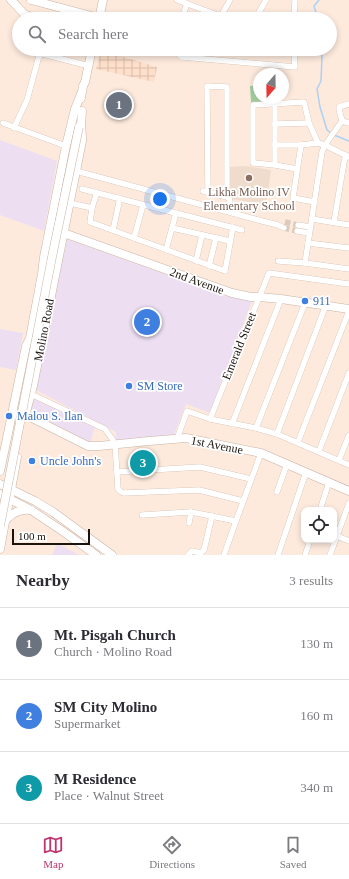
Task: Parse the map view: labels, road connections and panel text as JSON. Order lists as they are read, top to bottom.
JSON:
{
  "streets": {
    "main road": ["2nd Avenue", "Molino Road", "1st Avenue"],
    "street": ["Emerald Street"]
  },
  "crossings": [
    ["2nd Avenue", "Molino Road"],
    ["2nd Avenue", "Emerald Street"],
    ["Molino Road", "1st Avenue"]
  ],
  "places": [
    "Likha Molino IV Elementary School",
    "911",
    "SM Store",
    "Malou S. Ilan",
    "Uncle John's"
  ],
  "scale_bar": "100 m",
  "north": "bottom",
  "page": {
    "search": "Search here",
    "pins": ["1", "2", "3"],
    "scale": "100 m",
    "heading": ["Nearby", "3 results"],
    "list": [
      {
        "mark": "1",
        "name": "Mt. Pisgah Church",
        "note": "Church · Molino Road",
        "value": "130 m"
      },
      {
        "mark": "2",
        "name": "SM City Molino",
        "note": "Supermarket",
        "value": "160 m"
      },
      {
        "mark": "3",
        "name": "M Residence",
        "note": "Place · Walnut Street",
        "value": "340 m"
      }
    ],
    "nav": ["Map", "Directions", "Saved"]
  }
}
